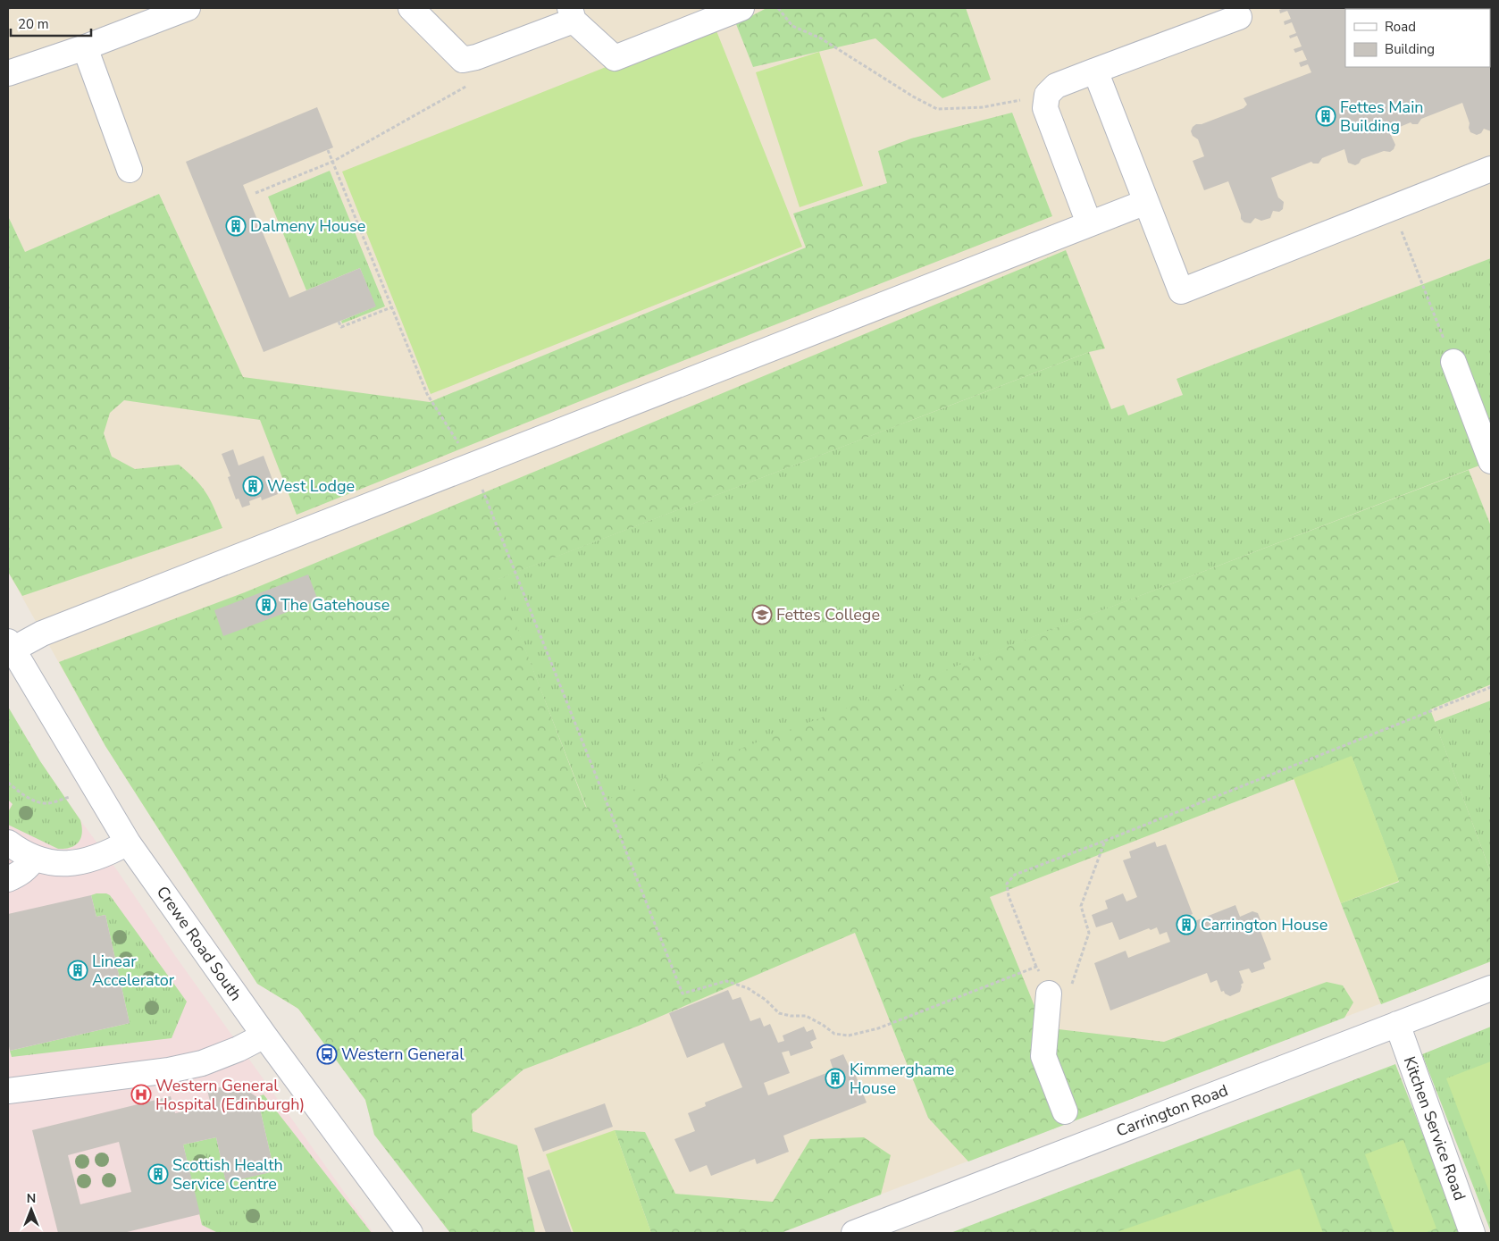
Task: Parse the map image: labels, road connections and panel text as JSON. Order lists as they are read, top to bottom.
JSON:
{
  "streets": {
    "street": ["Crewe Road South", "Carrington Road", "Kitchen Service Road"]
  },
  "crossings": [
    ["Carrington Road", "Kitchen Service Road"]
  ],
  "places": {
    "building": [
      "Fettes Main Building",
      "Dalmeny House",
      "West Lodge",
      "The Gatehouse",
      "Carrington House",
      "Linear Accelerator",
      "Kimmerghame House",
      "Scottish Health Service Centre"
    ],
    "school or university": ["Fettes College"],
    "bus stop": ["Western General"],
    "hospital": ["Western General Hospital (Edinburgh)"]
  },
  "legend": ["Road", "Building"],
  "scale_bar": "20 m",
  "north": "top"
}
